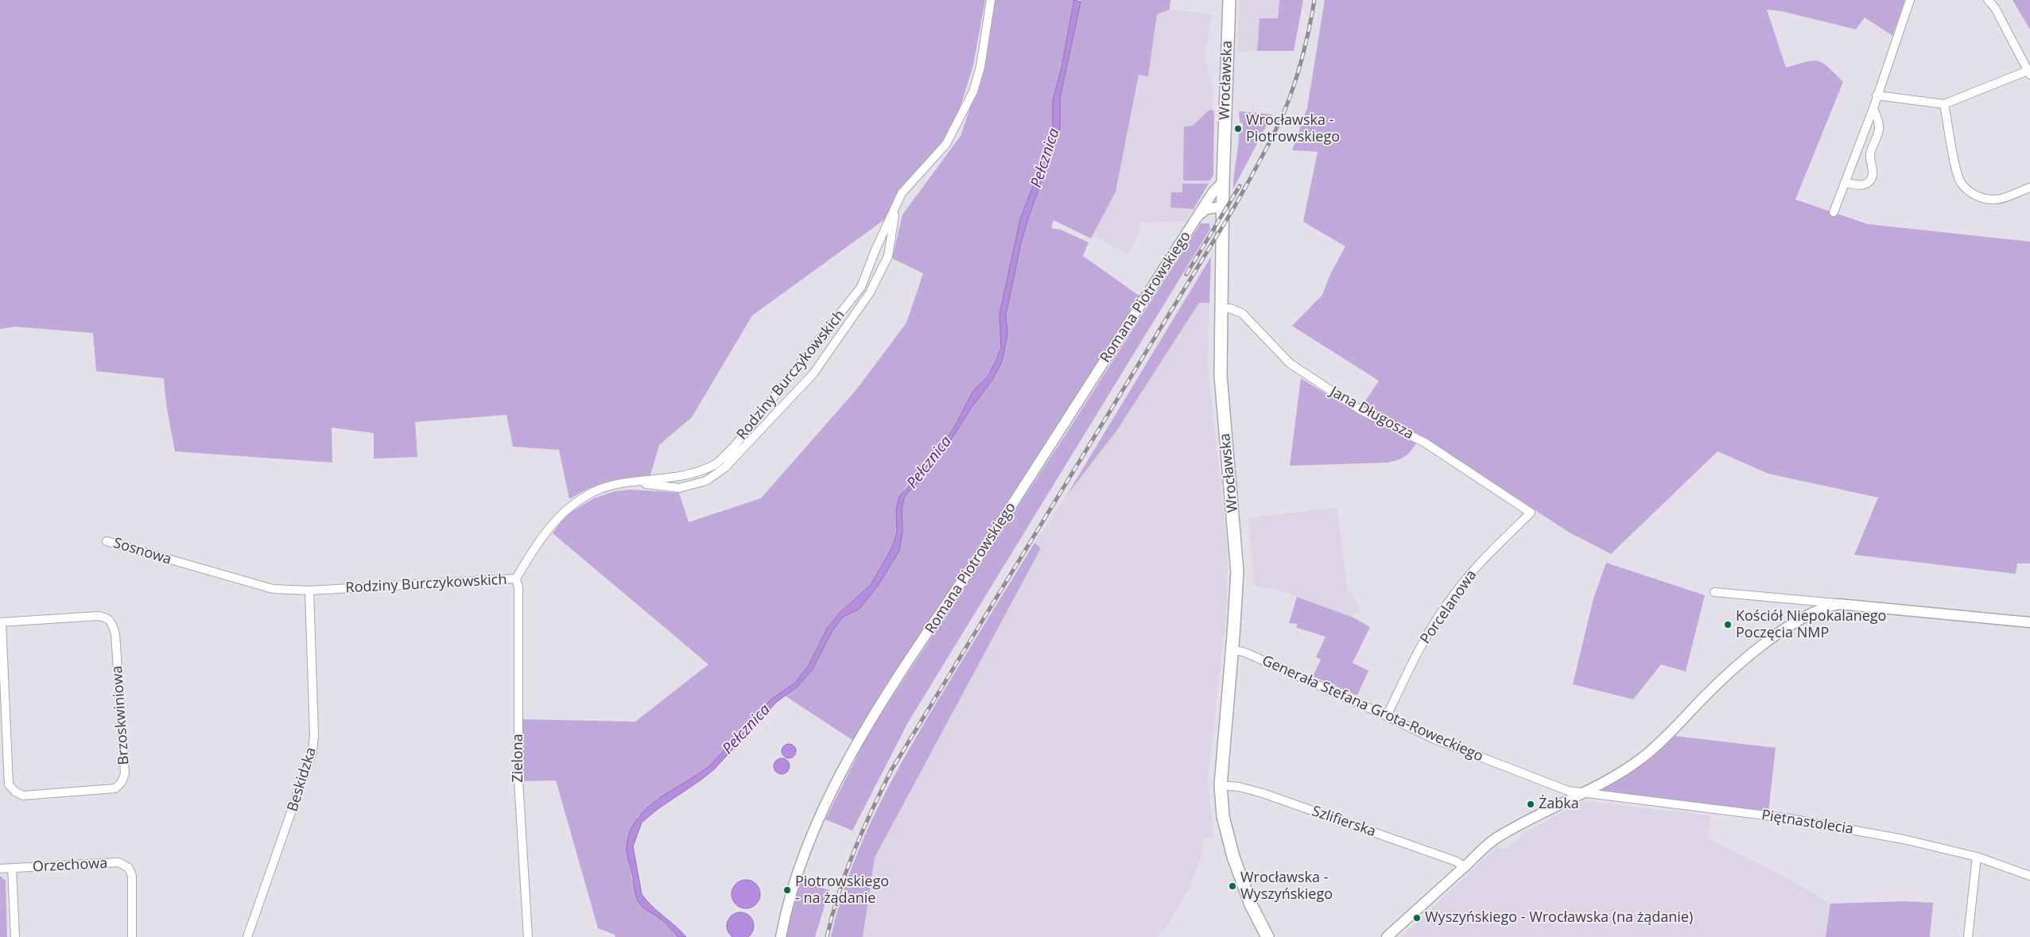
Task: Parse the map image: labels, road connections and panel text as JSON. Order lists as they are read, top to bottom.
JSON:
{
  "streets": {
    "main road": ["Wrocławska"],
    "street": [
      "Romana Piotrowskiego",
      "Rodziny Burczykowskich",
      "Jana Długosza",
      "Sosnowa",
      "Porcelanowa",
      "Generała Stefana Grota-Roweckiego",
      "Brzoskwiniowa",
      "Zielona",
      "Beskidzka",
      "Szlifierska",
      "Piętnastolecia",
      "Orzechowa"
    ]
  },
  "crossings": [
    ["Wrocławska", "Romana Piotrowskiego"],
    ["Wrocławska", "Jana Długosza"],
    ["Wrocławska", "Generała Stefana Grota-Roweckiego"],
    ["Wrocławska", "Szlifierska"],
    ["Rodziny Burczykowskich", "Sosnowa"],
    ["Rodziny Burczykowskich", "Zielona"],
    ["Rodziny Burczykowskich", "Beskidzka"],
    ["Jana Długosza", "Porcelanowa"],
    ["Porcelanowa", "Generała Stefana Grota-Roweckiego"],
    ["Generała Stefana Grota-Roweckiego", "Piętnastolecia"]
  ],
  "water": ["Pełcznica"],
  "places": [
    "Wrocławska - Piotrowskiego",
    "Kościół Niepokalanego Poczęcia NMP",
    "Żabka",
    "Wrocławska - Wyszyńskiego",
    "Piotrowskiego - na żądanie",
    "Wyszyńskiego - Wrocławska (na żądanie)"
  ]
}
